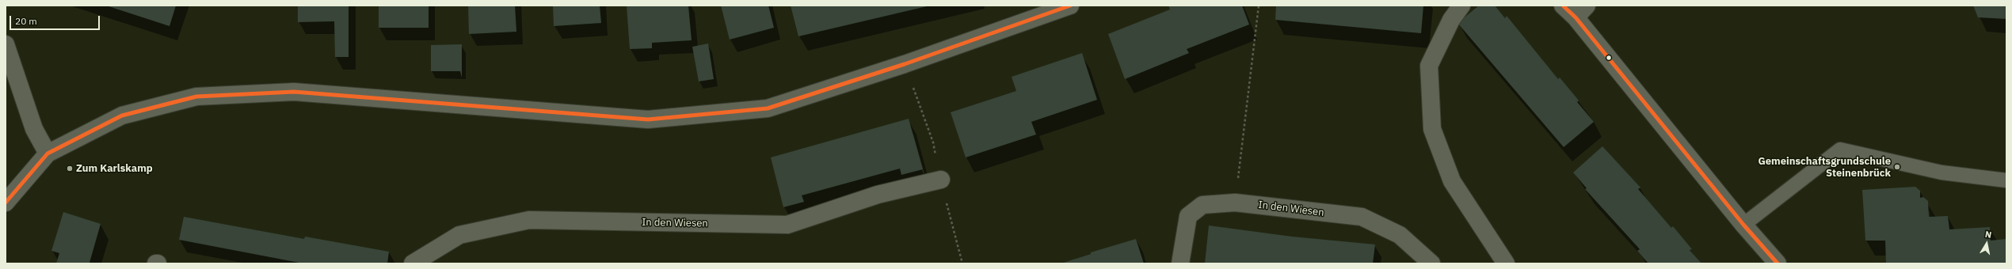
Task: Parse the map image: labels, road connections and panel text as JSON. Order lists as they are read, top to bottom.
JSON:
{
  "streets": {
    "street": ["In den Wiesen"]
  },
  "places": ["Gemeinschaftsgrundschule Steinenbrück", "Zum Karlskamp"],
  "scale_bar": "20 m",
  "north": "top"
}
